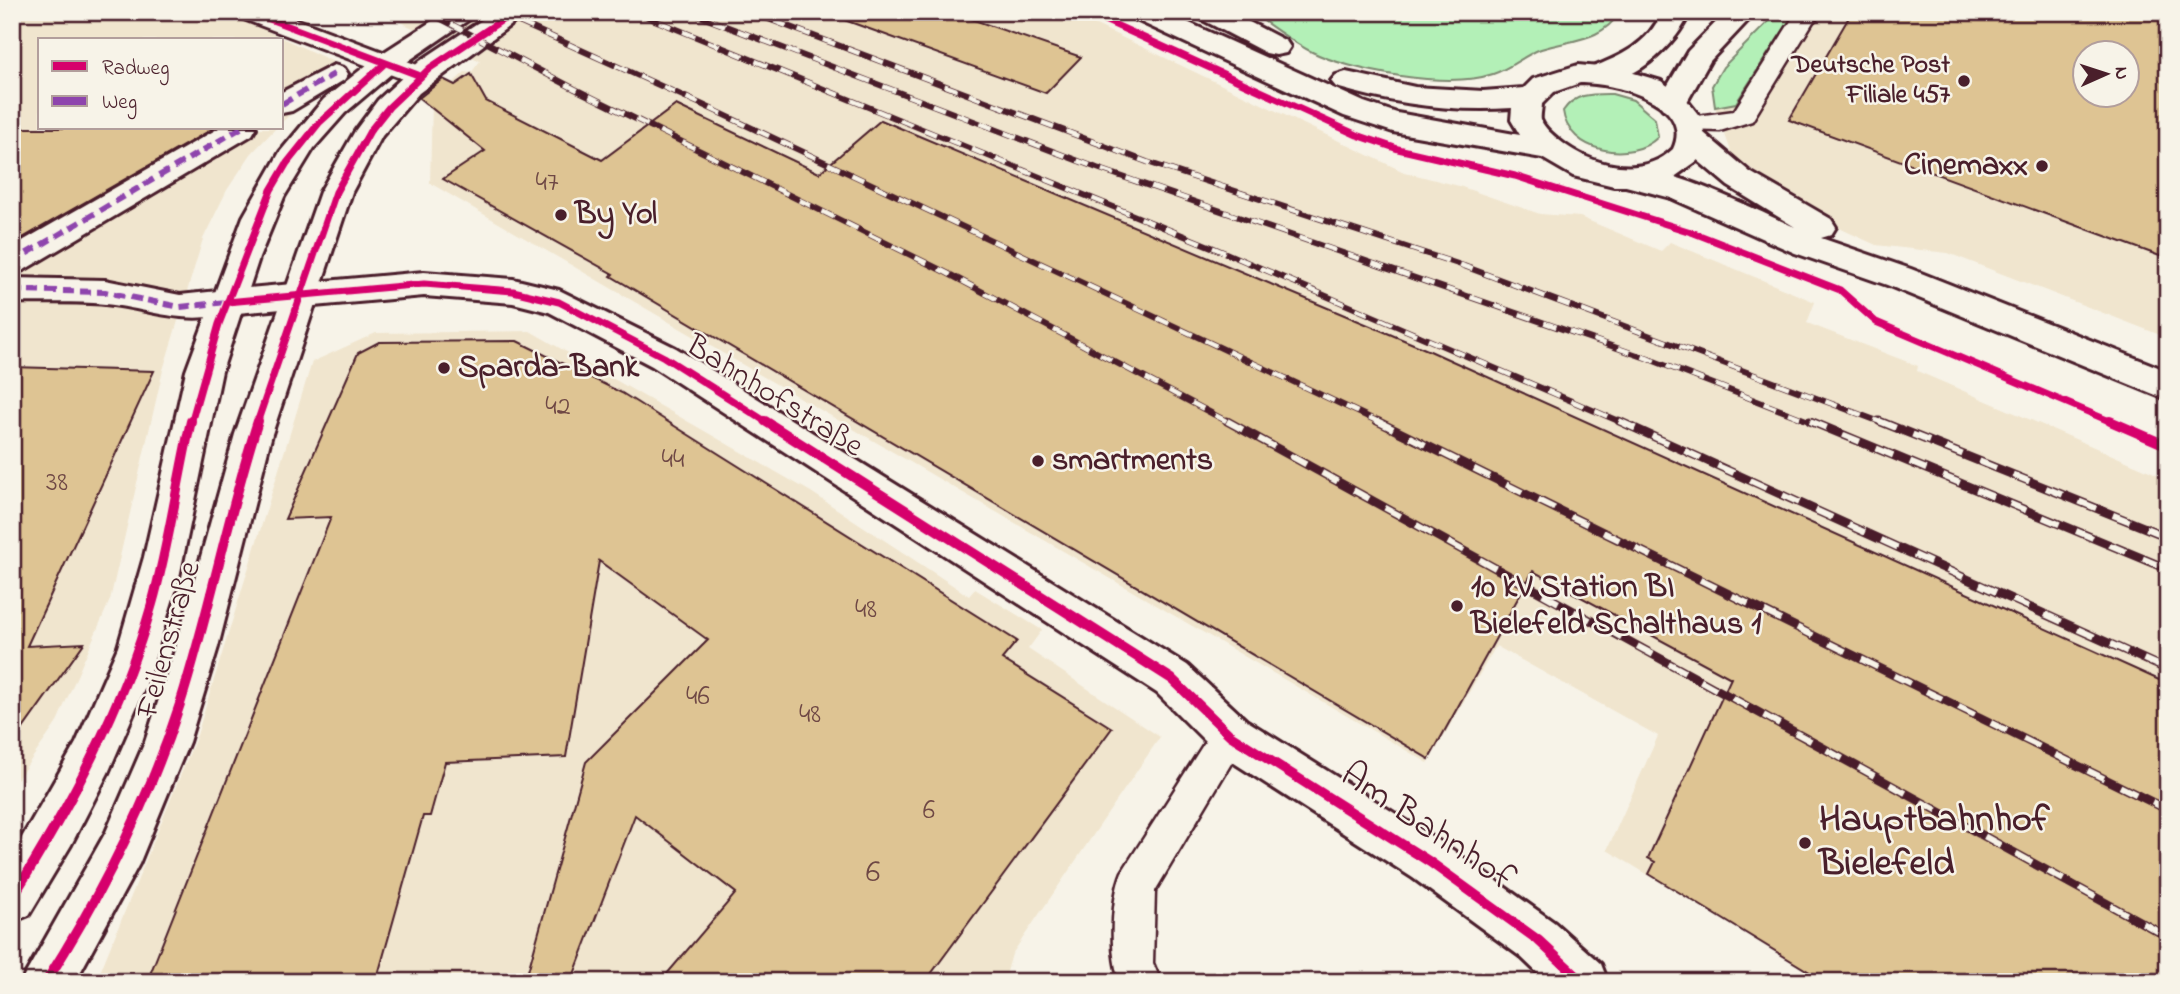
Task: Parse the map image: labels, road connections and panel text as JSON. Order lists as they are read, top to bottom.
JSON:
{
  "streets": {
    "main road": ["Bahnhofstraße", "Feilenstraße", "Am Bahnhof"]
  },
  "crossings": [
    ["Bahnhofstraße", "Feilenstraße"],
    ["Bahnhofstraße", "Am Bahnhof"]
  ],
  "places": [
    "Deutsche Post Filiale 457",
    "Cinemaxx",
    "By Yol",
    "Sparda-Bank",
    "smartments",
    "10 kV Station BI Bielefeld Schalthaus 1",
    "Hauptbahnhof Bielefeld"
  ],
  "house_numbers": [
    "47",
    "42",
    "44",
    "38",
    "48",
    "46",
    "48",
    "6",
    "6"
  ],
  "legend": ["Radweg", "Weg"],
  "north": "right"
}
